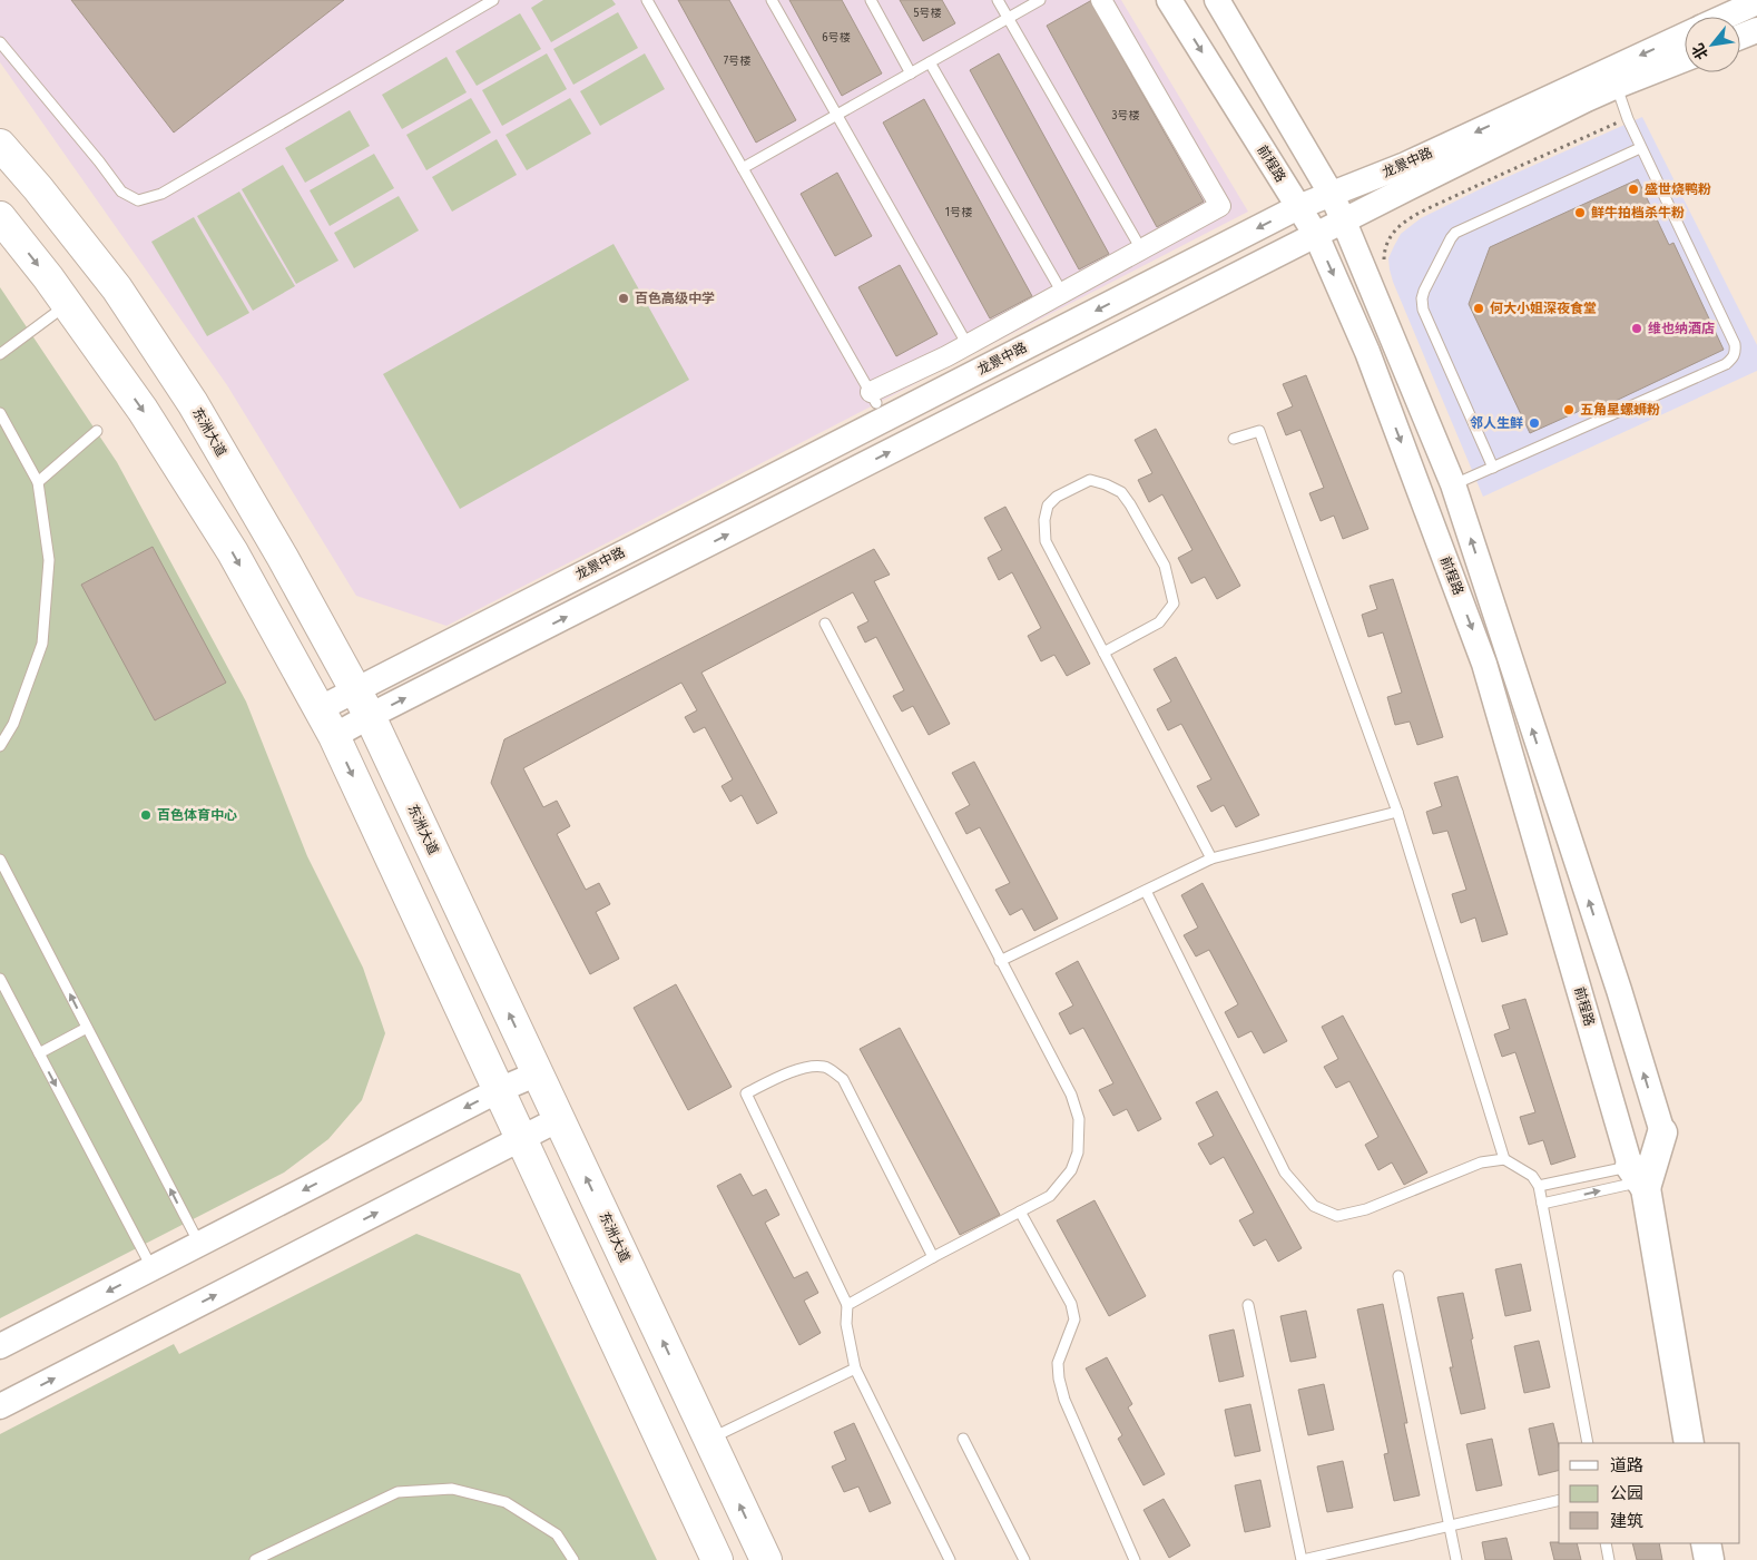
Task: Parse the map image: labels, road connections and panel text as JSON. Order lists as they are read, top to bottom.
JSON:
{
  "streets": {
    "main road": ["前程路", "东洲大道"],
    "street": ["龙景中路"]
  },
  "crossings": [
    ["龙景中路", "前程路"],
    ["龙景中路", "东洲大道"]
  ],
  "places": [
    "盛世烧鸭粉",
    "鲜牛拍档杀牛粉",
    "百色高级中学",
    "何大小姐深夜食堂",
    "维也纳酒店",
    "五角星螺蛳粉",
    "邻人生鲜",
    "百色体育中心"
  ],
  "house_numbers": [
    "5号楼",
    "6号楼",
    "7号楼",
    "3号楼",
    "1号楼"
  ],
  "legend": ["道路", "公园", "建筑"],
  "north": "bottom left"
}
